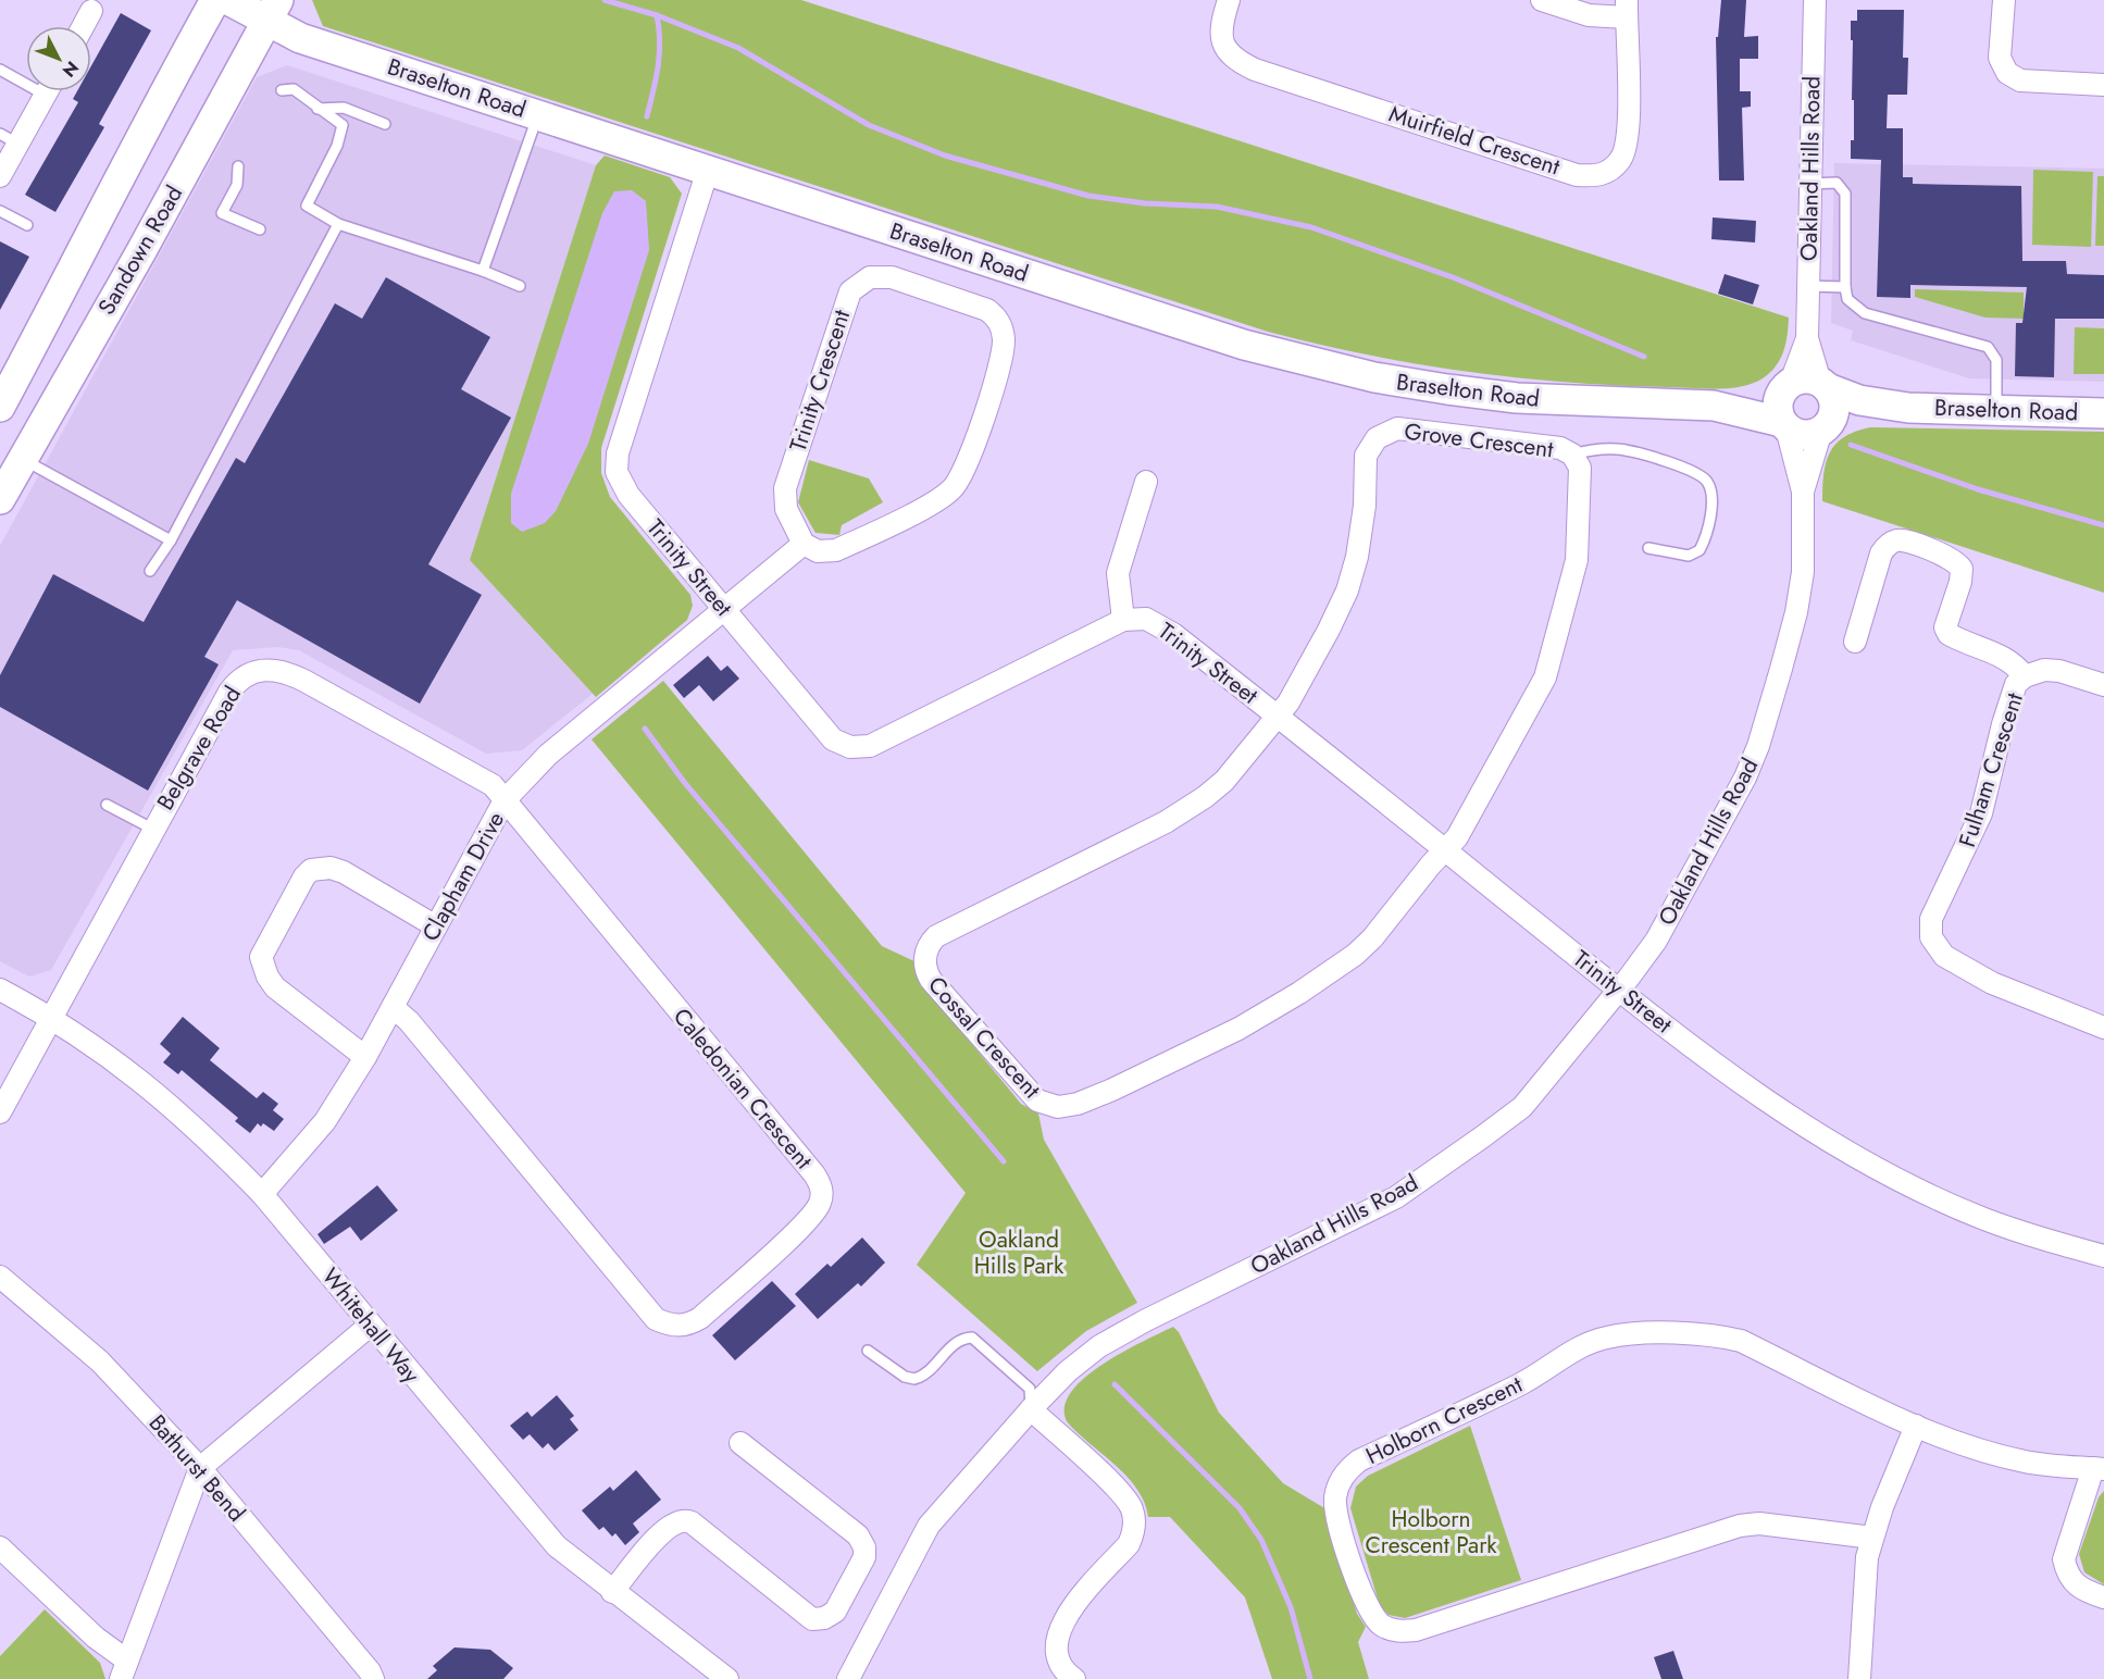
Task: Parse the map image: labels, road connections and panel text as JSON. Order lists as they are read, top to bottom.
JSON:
{
  "streets": {
    "street": [
      "Braselton Road",
      "Muirfield Crescent",
      "Oakland Hills Road",
      "Sandown Road",
      "Trinity Crescent",
      "Grove Crescent",
      "Trinity Street",
      "Belgrave Road",
      "Fulham Crescent",
      "Clapham Drive",
      "Cossal Crescent",
      "Caledonian Crescent",
      "Whitehall Way",
      "Holborn Crescent",
      "Bathurst Bend"
    ]
  },
  "crossings": [
    ["Braselton Road", "Oakland Hills Road"],
    ["Braselton Road", "Sandown Road"],
    ["Braselton Road", "Trinity Street"],
    ["Oakland Hills Road", "Trinity Street"],
    ["Grove Crescent", "Trinity Street"],
    ["Grove Crescent", "Cossal Crescent"],
    ["Trinity Street", "Clapham Drive"],
    ["Trinity Street", "Cossal Crescent"],
    ["Belgrave Road", "Clapham Drive"],
    ["Belgrave Road", "Caledonian Crescent"],
    ["Belgrave Road", "Whitehall Way"],
    ["Clapham Drive", "Caledonian Crescent"],
    ["Clapham Drive", "Whitehall Way"]
  ],
  "parks": ["Oakland Hills Park", "Holborn Crescent Park"],
  "north": "bottom right"
}
